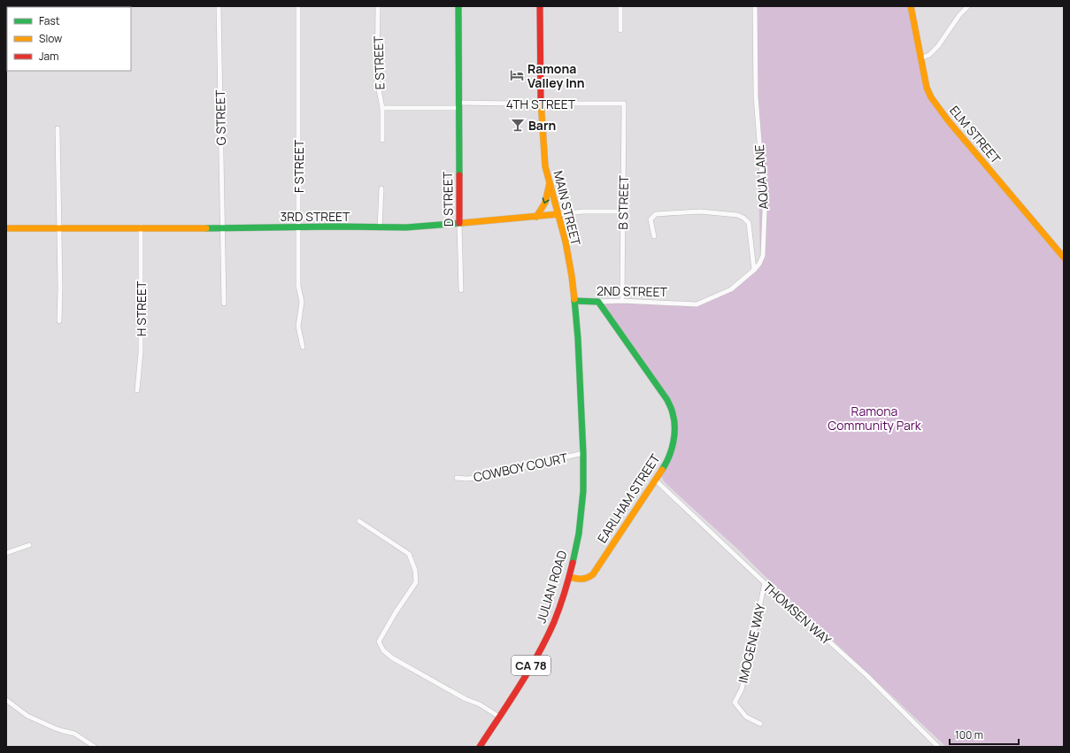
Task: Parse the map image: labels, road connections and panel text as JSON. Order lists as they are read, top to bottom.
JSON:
{
  "streets": {
    "main road": [
      "ELM STREET",
      "D STREET",
      "MAIN STREET",
      "3RD STREET",
      "2ND STREET",
      "EARLHAM STREET",
      "JULIAN ROAD",
      "CA 78"
    ],
    "street": [
      "E STREET",
      "4TH STREET",
      "G STREET",
      "F STREET",
      "AQUA LANE",
      "B STREET",
      "H STREET",
      "COWBOY COURT",
      "THOMSEN WAY",
      "IMOGENE WAY"
    ]
  },
  "crossings": [
    ["E STREET", "4TH STREET"],
    ["4TH STREET", "D STREET"],
    ["4TH STREET", "B STREET"],
    ["4TH STREET", "MAIN STREET"],
    ["G STREET", "3RD STREET"],
    ["F STREET", "3RD STREET"],
    ["AQUA LANE", "2ND STREET"],
    ["D STREET", "3RD STREET"],
    ["B STREET", "3RD STREET"],
    ["B STREET", "2ND STREET"],
    ["MAIN STREET", "3RD STREET"],
    ["MAIN STREET", "2ND STREET"],
    ["MAIN STREET", "JULIAN ROAD"],
    ["3RD STREET", "H STREET"],
    ["2ND STREET", "EARLHAM STREET"],
    ["COWBOY COURT", "JULIAN ROAD"],
    ["EARLHAM STREET", "JULIAN ROAD"],
    ["EARLHAM STREET", "THOMSEN WAY"],
    ["THOMSEN WAY", "IMOGENE WAY"]
  ],
  "parks": ["Ramona Community Park"],
  "places": {
    "hotel": ["Ramona Valley Inn"],
    "bar": ["Barn"]
  },
  "legend": ["Fast", "Slow", "Jam"],
  "scale_bar": "100 m"
}
